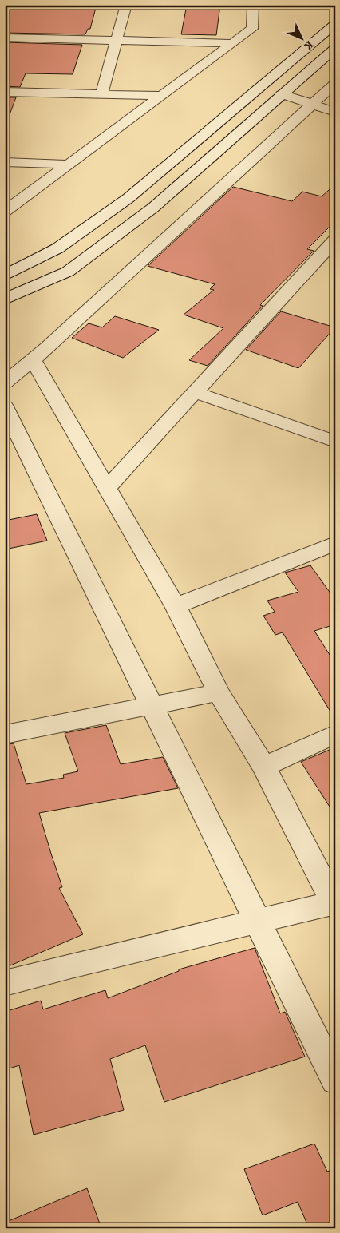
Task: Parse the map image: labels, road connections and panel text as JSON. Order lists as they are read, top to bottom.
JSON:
{
  "north": "bottom right"
}
